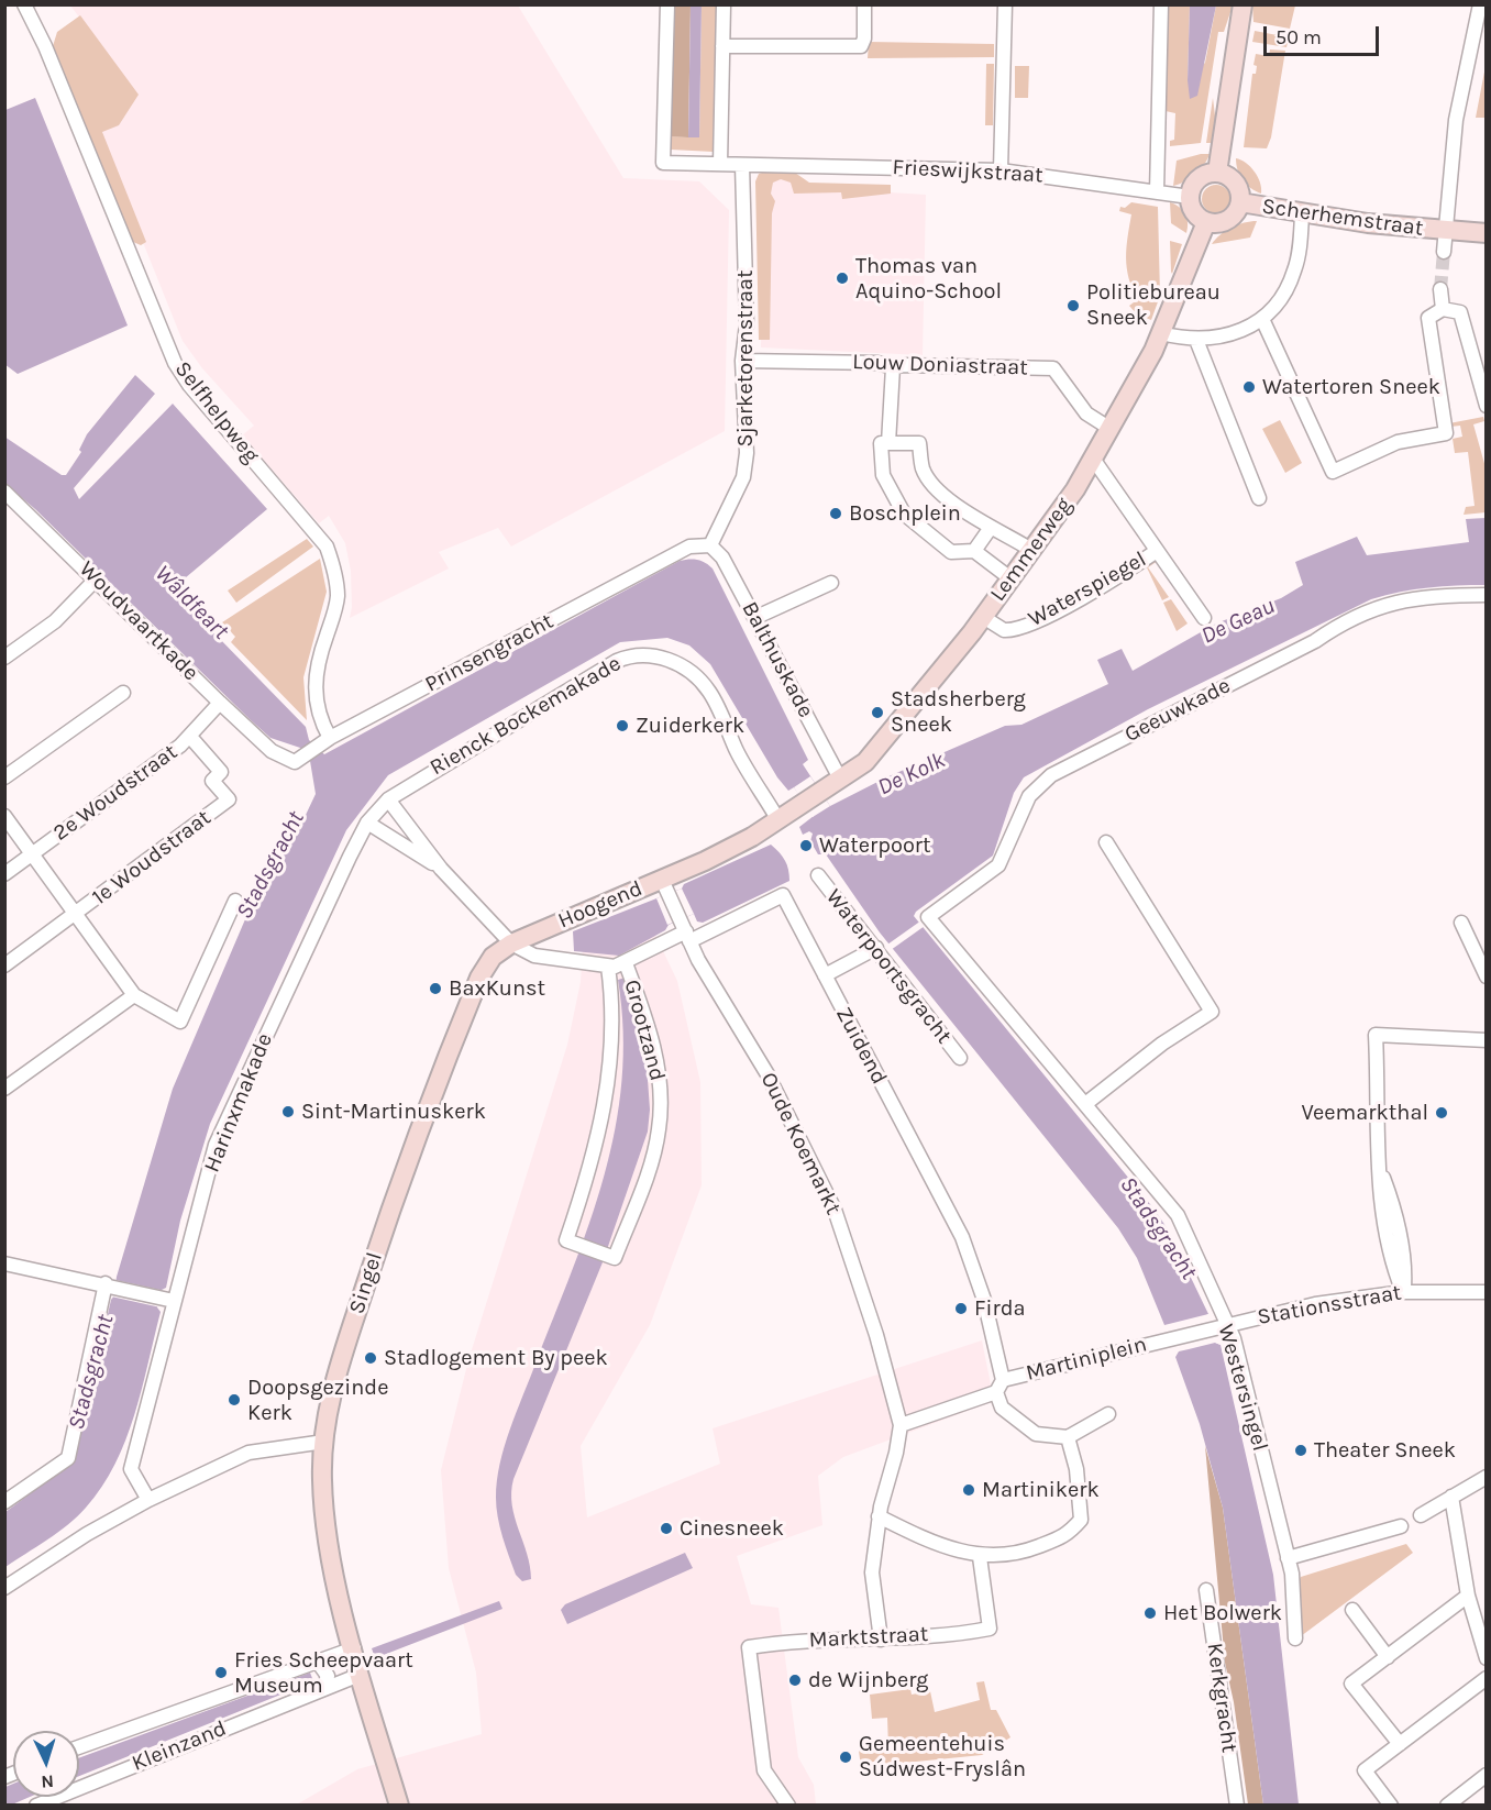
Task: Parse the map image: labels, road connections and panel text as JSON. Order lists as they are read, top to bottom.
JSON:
{
  "streets": {
    "main road": [
      "Scherhemstraat",
      "Lemmerweg",
      "Hoogend",
      "Singel"
    ],
    "street": [
      "Frieswijkstraat",
      "Sjarketorenstraat",
      "Louw Doniastraat",
      "Selfhelpweg",
      "Waterspiegel",
      "Woudvaartkade",
      "Prinsengracht",
      "Balthuskade",
      "Geeuwkade",
      "Rienck Bockemakade",
      "2e Woudstraat",
      "1e Woudstraat",
      "Waterpoortsgracht",
      "Grootzand",
      "Zuidend",
      "Harinxmakade",
      "Oude Koemarkt",
      "Stationsstraat",
      "Martiniplein",
      "Westersingel",
      "Marktstraat",
      "Kerkgracht",
      "Kleinzand"
    ]
  },
  "crossings": [
    ["Frieswijkstraat", "Scherhemstraat"],
    ["Frieswijkstraat", "Sjarketorenstraat"],
    ["Frieswijkstraat", "Lemmerweg"],
    ["Scherhemstraat", "Lemmerweg"],
    ["Sjarketorenstraat", "Louw Doniastraat"],
    ["Sjarketorenstraat", "Prinsengracht"],
    ["Sjarketorenstraat", "Balthuskade"],
    ["Louw Doniastraat", "Lemmerweg"],
    ["Selfhelpweg", "Prinsengracht"],
    ["Lemmerweg", "Waterspiegel"],
    ["Lemmerweg", "Balthuskade"],
    ["Lemmerweg", "Rienck Bockemakade"],
    ["Lemmerweg", "Hoogend"],
    ["Woudvaartkade", "Prinsengracht"],
    ["Woudvaartkade", "2e Woudstraat"],
    ["Prinsengracht", "Balthuskade"],
    ["Geeuwkade", "Westersingel"],
    ["Rienck Bockemakade", "Hoogend"],
    ["Rienck Bockemakade", "Harinxmakade"],
    ["2e Woudstraat", "1e Woudstraat"],
    ["Hoogend", "Grootzand"],
    ["Hoogend", "Oude Koemarkt"],
    ["Hoogend", "Singel"],
    ["Zuidend", "Oude Koemarkt"],
    ["Zuidend", "Martiniplein"],
    ["Singel", "Kleinzand"],
    ["Stationsstraat", "Martiniplein"],
    ["Stationsstraat", "Westersingel"]
  ],
  "water": [
    "Wâldfeart",
    "De Geau",
    "De Kolk",
    "Stadsgracht"
  ],
  "places": [
    "Thomas van Aquino-School",
    "Politiebureau Sneek",
    "Watertoren Sneek",
    "Boschplein",
    "Stadsherberg Sneek",
    "Zuiderkerk",
    "Waterpoort",
    "BaxKunst",
    "Sint-Martinuskerk",
    "Veemarkthal",
    "Firda",
    "Stadlogement By peek",
    "Doopsgezinde Kerk",
    "Theater Sneek",
    "Martinikerk",
    "Cinesneek",
    "Het Bolwerk",
    "Fries Scheepvaart Museum",
    "de Wijnberg",
    "Gemeentehuis Súdwest-Fryslân"
  ],
  "scale_bar": "50 m",
  "north": "bottom"
}
